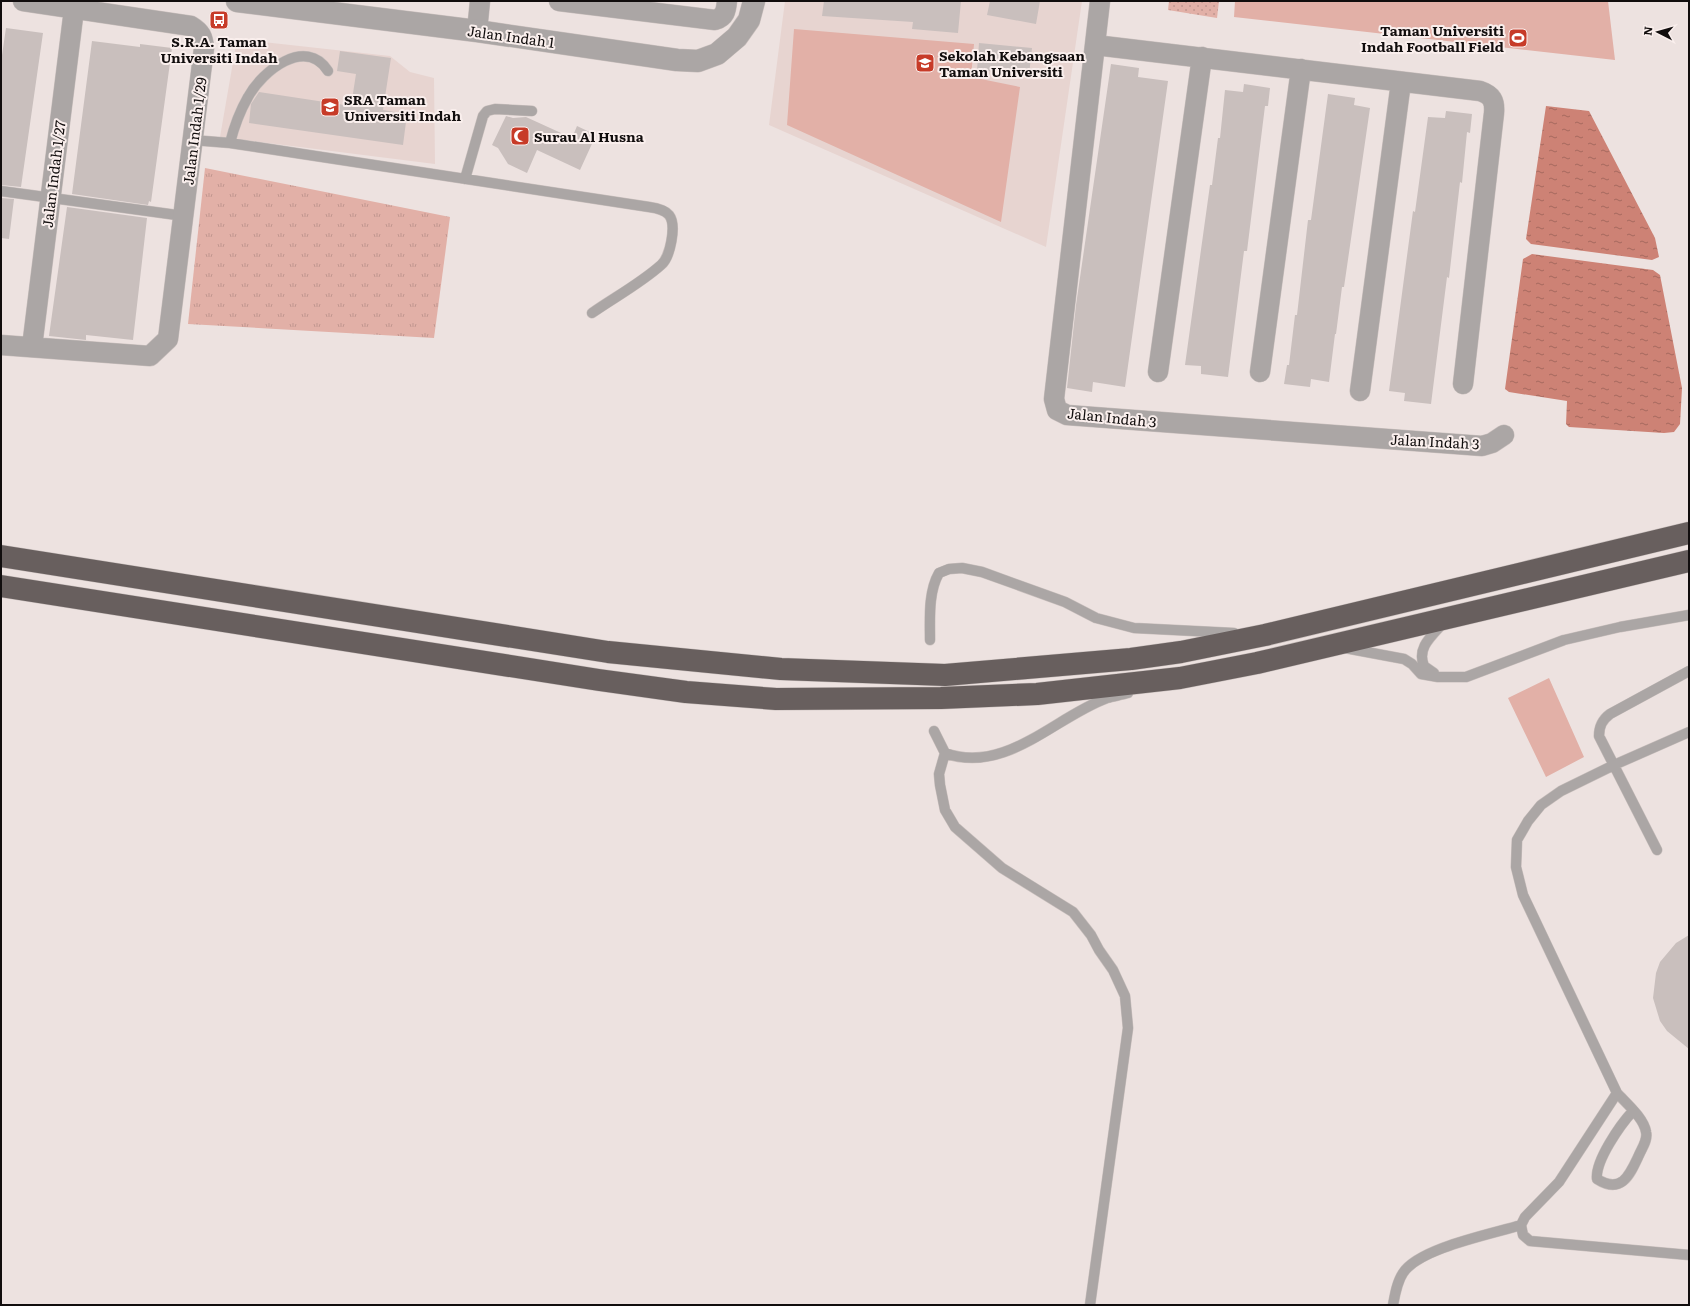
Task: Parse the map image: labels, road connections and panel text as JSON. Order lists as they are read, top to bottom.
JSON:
{
  "streets": {
    "street": [
      "Jalan Indah 1",
      "Jalan Indah 1/29",
      "Jalan Indah 1/27",
      "Jalan Indah 3"
    ]
  },
  "crossings": [
    ["Jalan Indah 1/29", "Jalan Indah 1/27"]
  ],
  "places": {
    "bus stop": ["S.R.A. Taman Universiti Indah"],
    "sports": ["Taman Universiti Indah Football Field"],
    "school or university": ["Sekolah Kebangsaan Taman Universiti", "SRA Taman Universiti Indah"],
    "mosque": ["Surau Al Husna"]
  },
  "north": "left"
}
